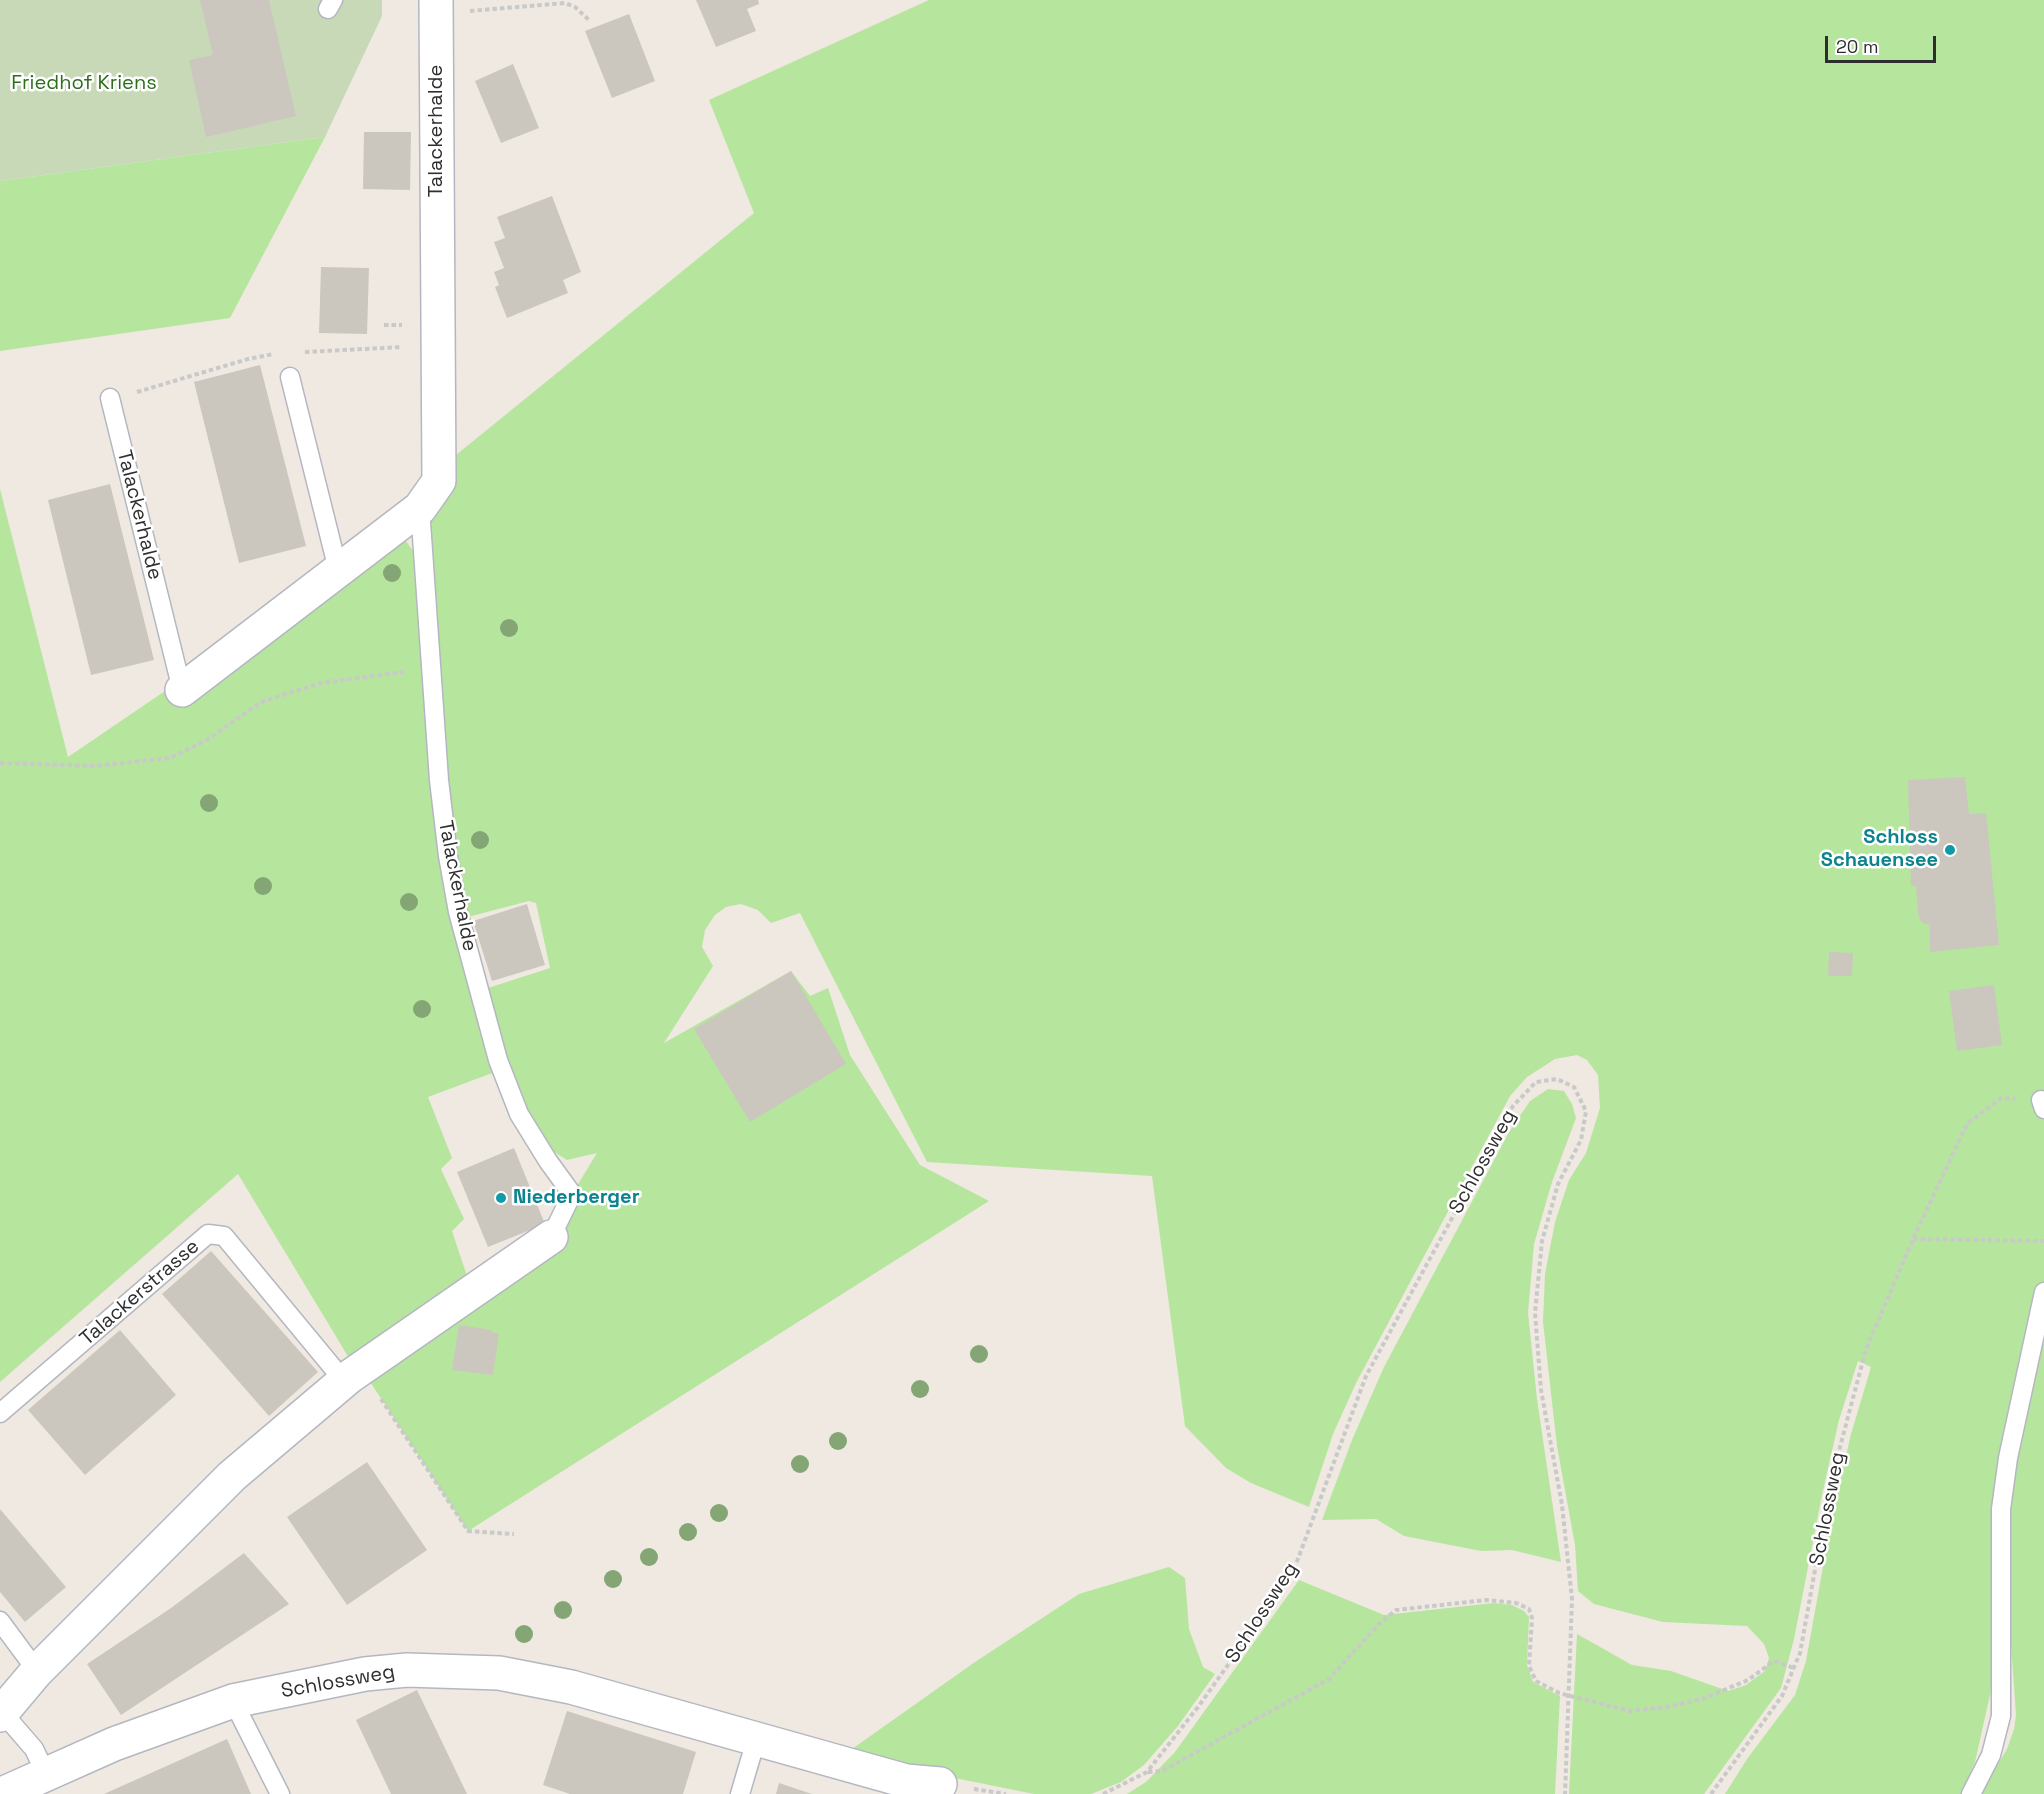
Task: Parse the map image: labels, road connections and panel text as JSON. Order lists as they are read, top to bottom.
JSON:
{
  "streets": {
    "street": ["Talackerhalde", "Schlossweg"],
    "lane": ["Talackerstrasse"]
  },
  "parks": ["Friedhof Kriens"],
  "places": ["Schloss Schauensee", "Niederberger"],
  "scale_bar": "20 m"
}
